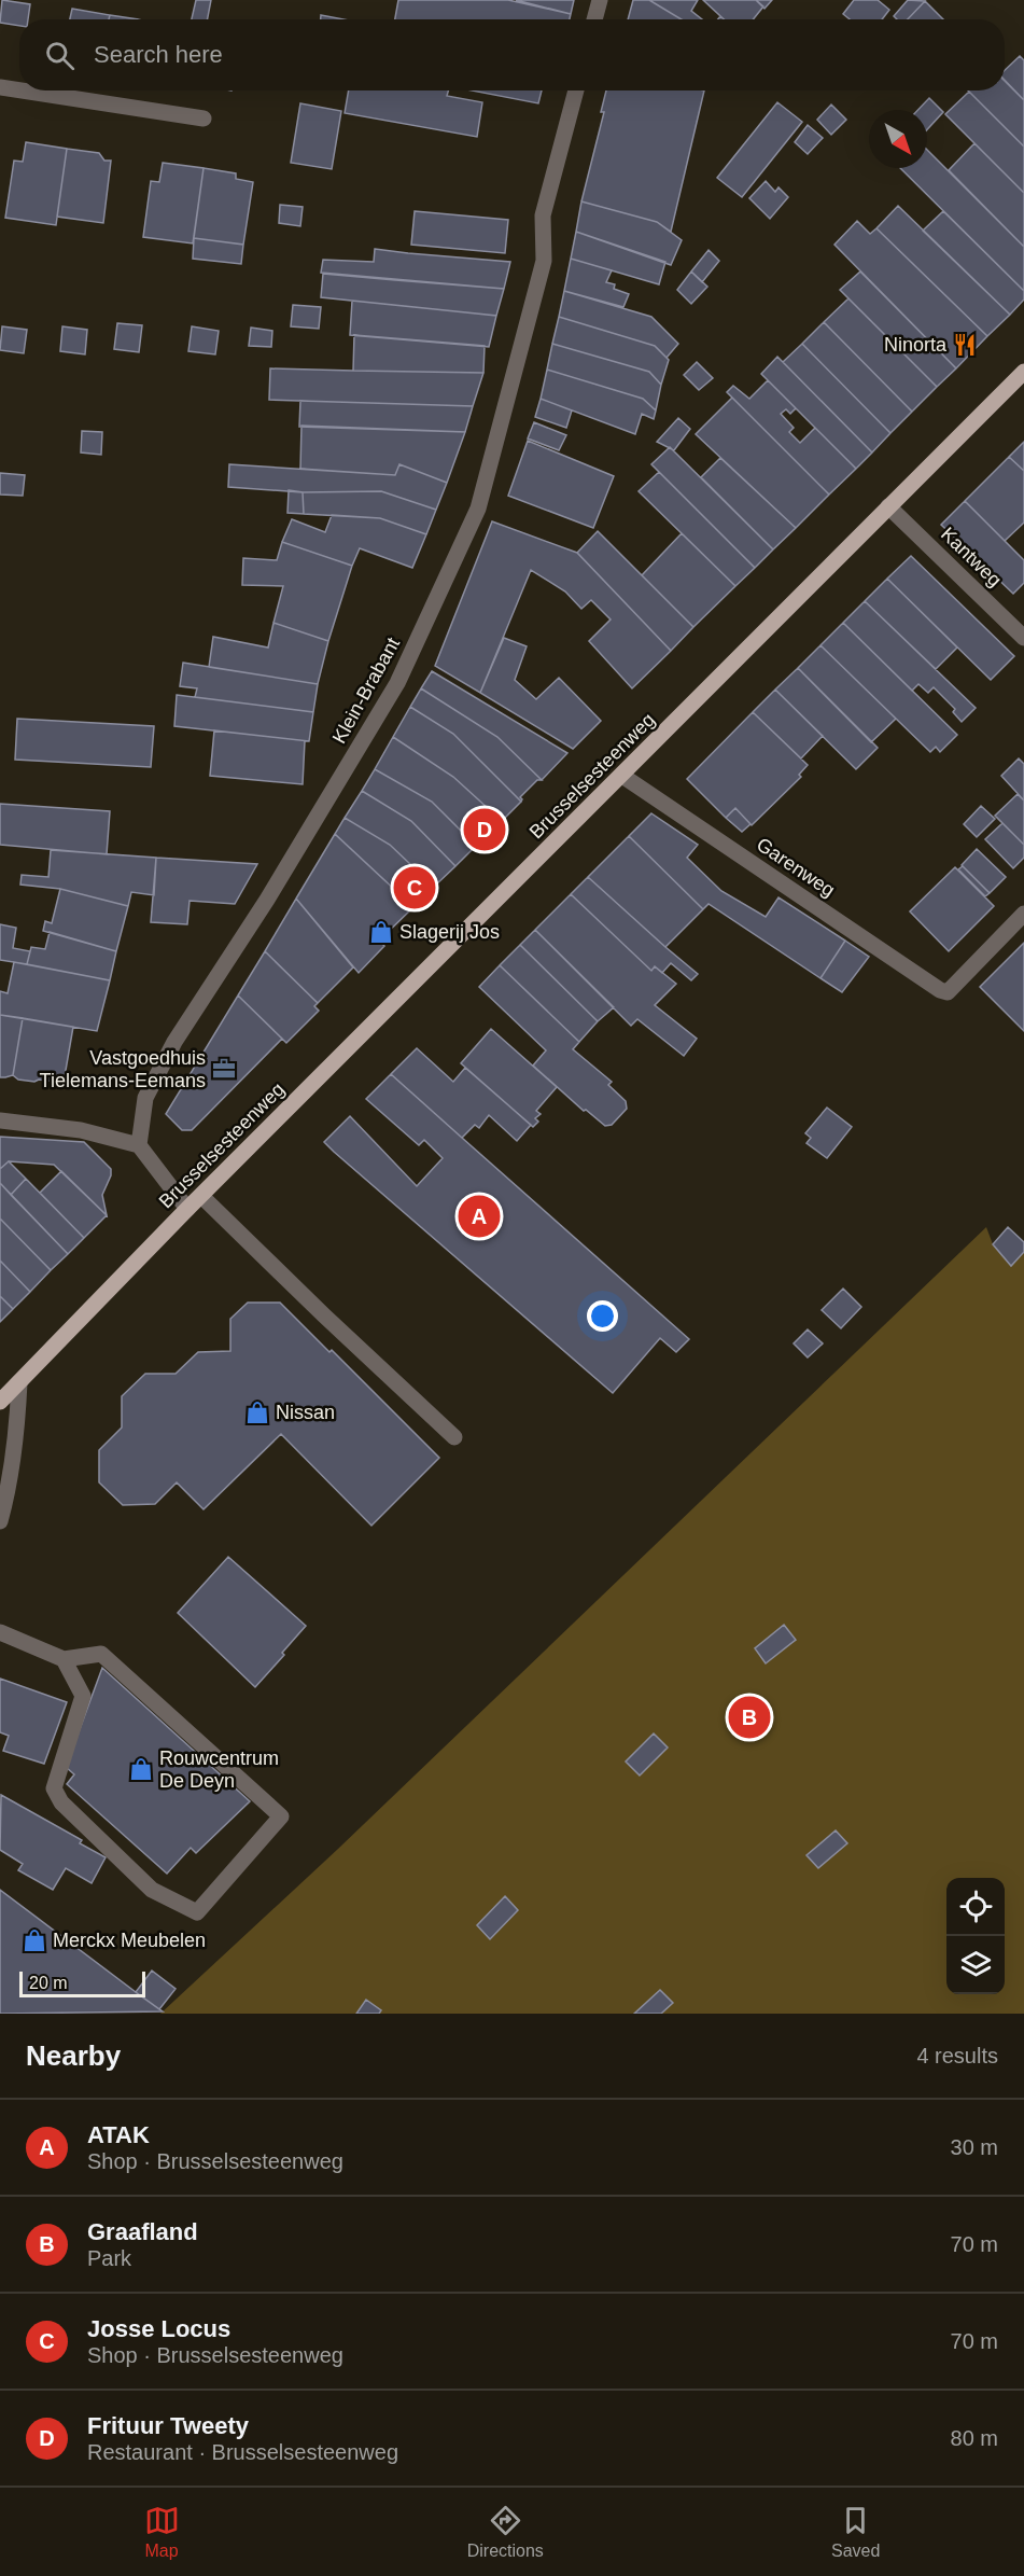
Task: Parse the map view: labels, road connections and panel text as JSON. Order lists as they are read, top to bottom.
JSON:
{
  "streets": {
    "main road": ["Brusselsesteenweg"],
    "street": ["Kantweg", "Klein-Brabant", "Garenweg"]
  },
  "crossings": [
    ["Kantweg", "Brusselsesteenweg"],
    ["Brusselsesteenweg", "Garenweg"]
  ],
  "places": {
    "restaurant": ["Ninorta"],
    "shop": [
      "Slagerij Jos",
      "Nissan",
      "Rouwcentrum De Deyn",
      "Merckx Meubelen"
    ],
    "office": ["Vastgoedhuis Tielemans-Eemans"]
  },
  "scale_bar": "20 m",
  "north": "bottom right",
  "page": {
    "search": "Search here",
    "pins": [
      "D",
      "C",
      "A",
      "B"
    ],
    "scale": "20 m",
    "heading": ["Nearby", "4 results"],
    "list": [
      {
        "mark": "A",
        "name": "ATAK",
        "note": "Shop · Brusselsesteenweg",
        "value": "30 m"
      },
      {
        "mark": "B",
        "name": "Graafland",
        "note": "Park",
        "value": "70 m"
      },
      {
        "mark": "C",
        "name": "Josse Locus",
        "note": "Shop · Brusselsesteenweg",
        "value": "70 m"
      },
      {
        "mark": "D",
        "name": "Frituur Tweety",
        "note": "Restaurant · Brusselsesteenweg",
        "value": "80 m"
      }
    ],
    "nav": ["Map", "Directions", "Saved"]
  }
}
